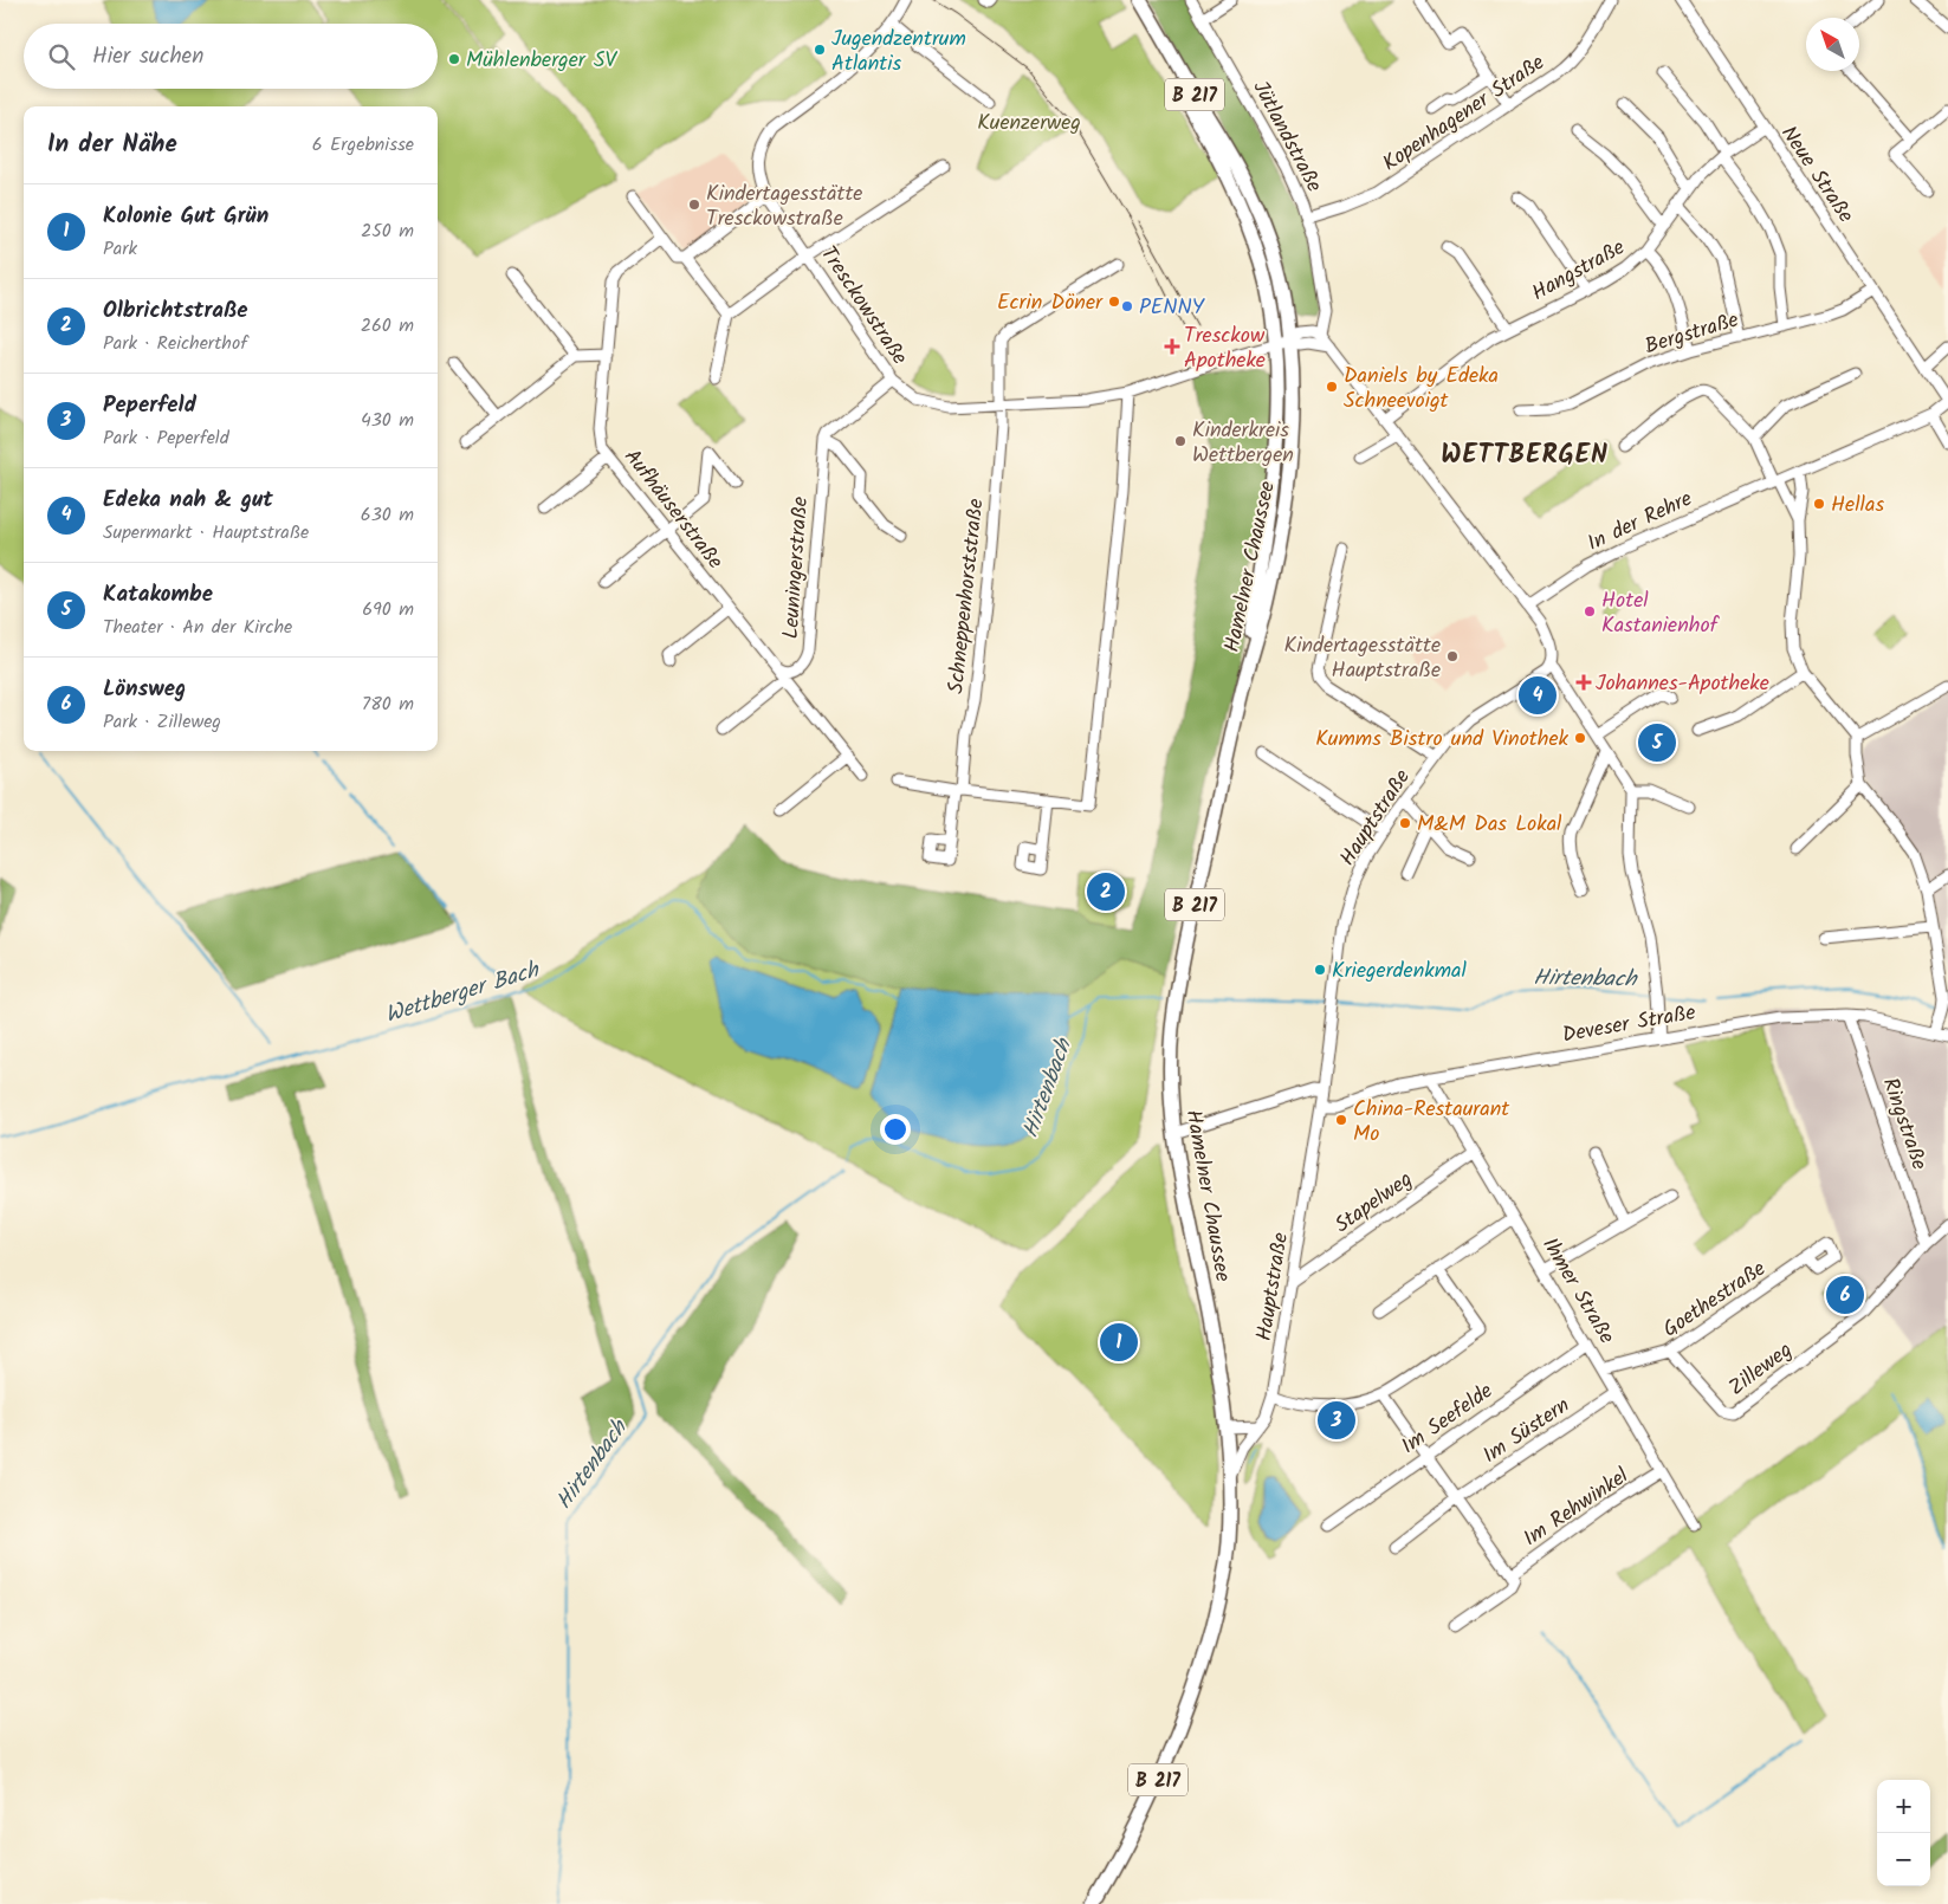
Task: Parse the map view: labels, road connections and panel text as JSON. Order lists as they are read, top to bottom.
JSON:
{
  "streets": {
    "main road": ["B 217", "Hamelner Chaussee"],
    "street": [
      "Kopenhagener Straße",
      "Jütlandstraße",
      "Neue Straße",
      "Hangstraße",
      "Tresckowstraße",
      "Bergstraße",
      "Aufhäuserstraße",
      "In der Rehre",
      "Leuningerstraße",
      "Schneppenhorststraße",
      "Hauptstraße",
      "Deveser Straße",
      "Ringstraße",
      "Stapelweg",
      "Ihmer Straße",
      "Goethestraße",
      "Zilleweg",
      "Im Seefelde",
      "Im Süstern",
      "Im Rehwinkel"
    ]
  },
  "crossings": [
    ["B 217", "Hamelner Chaussee"],
    ["B 217", "Hauptstraße"],
    ["Kopenhagener Straße", "Jütlandstraße"],
    ["Neue Straße", "Hangstraße"],
    ["Neue Straße", "Bergstraße"],
    ["Neue Straße", "In der Rehre"],
    ["Tresckowstraße", "Hamelner Chaussee"],
    ["Tresckowstraße", "Schneppenhorststraße"],
    ["Aufhäuserstraße", "Leuningerstraße"],
    ["Hamelner Chaussee", "Hauptstraße"],
    ["Hauptstraße", "Deveser Straße"],
    ["Hauptstraße", "Stapelweg"],
    ["Deveser Straße", "Ringstraße"],
    ["Deveser Straße", "Ihmer Straße"],
    ["Ringstraße", "Zilleweg"],
    ["Stapelweg", "Ihmer Straße"],
    ["Ihmer Straße", "Goethestraße"],
    ["Ihmer Straße", "Im Seefelde"],
    ["Ihmer Straße", "Im Süstern"],
    ["Ihmer Straße", "Im Rehwinkel"],
    ["Goethestraße", "Zilleweg"]
  ],
  "districts": ["WETTBERGEN"],
  "water": ["Hirtenbach", "Wettberger Bach"],
  "parks": ["Kuenzerweg"],
  "places": {
    "other": [
      "Jugendzentrum Atlantis",
      "Mühlenberger SV",
      "Kindertagesstätte Tresckowstraße",
      "Ecrin Döner",
      "PENNY",
      "Daniels by Edeka Schneevoigt",
      "Kinderkreis Wettbergen",
      "Hellas",
      "Hotel Kastanienhof",
      "Kindertagesstätte Hauptstraße",
      "Kumms Bistro und Vinothek",
      "M&M Das Lokal",
      "Kriegerdenkmal",
      "China-Restaurant Mo"
    ],
    "health": ["Tresckow Apotheke", "Johannes-Apotheke"]
  },
  "north": "top left",
  "page": {
    "search": "Hier suchen",
    "heading": ["In der Nähe", "6 Ergebnisse"],
    "list": [
      {
        "mark": "1",
        "name": "Kolonie Gut Grün",
        "note": "Park",
        "value": "250 m"
      },
      {
        "mark": "2",
        "name": "Olbrichtstraße",
        "note": "Park · Reicherthof",
        "value": "260 m"
      },
      {
        "mark": "3",
        "name": "Peperfeld",
        "note": "Park · Peperfeld",
        "value": "430 m"
      },
      {
        "mark": "4",
        "name": "Edeka nah & gut",
        "note": "Supermarkt · Hauptstraße",
        "value": "630 m"
      },
      {
        "mark": "5",
        "name": "Katakombe",
        "note": "Theater · An der Kirche",
        "value": "690 m"
      },
      {
        "mark": "6",
        "name": "Lönsweg",
        "note": "Park · Zilleweg",
        "value": "780 m"
      }
    ],
    "pins": [
      "4",
      "5",
      "2",
      "6",
      "1",
      "3"
    ],
    "map_buttons": ["+", "−"]
  }
}
